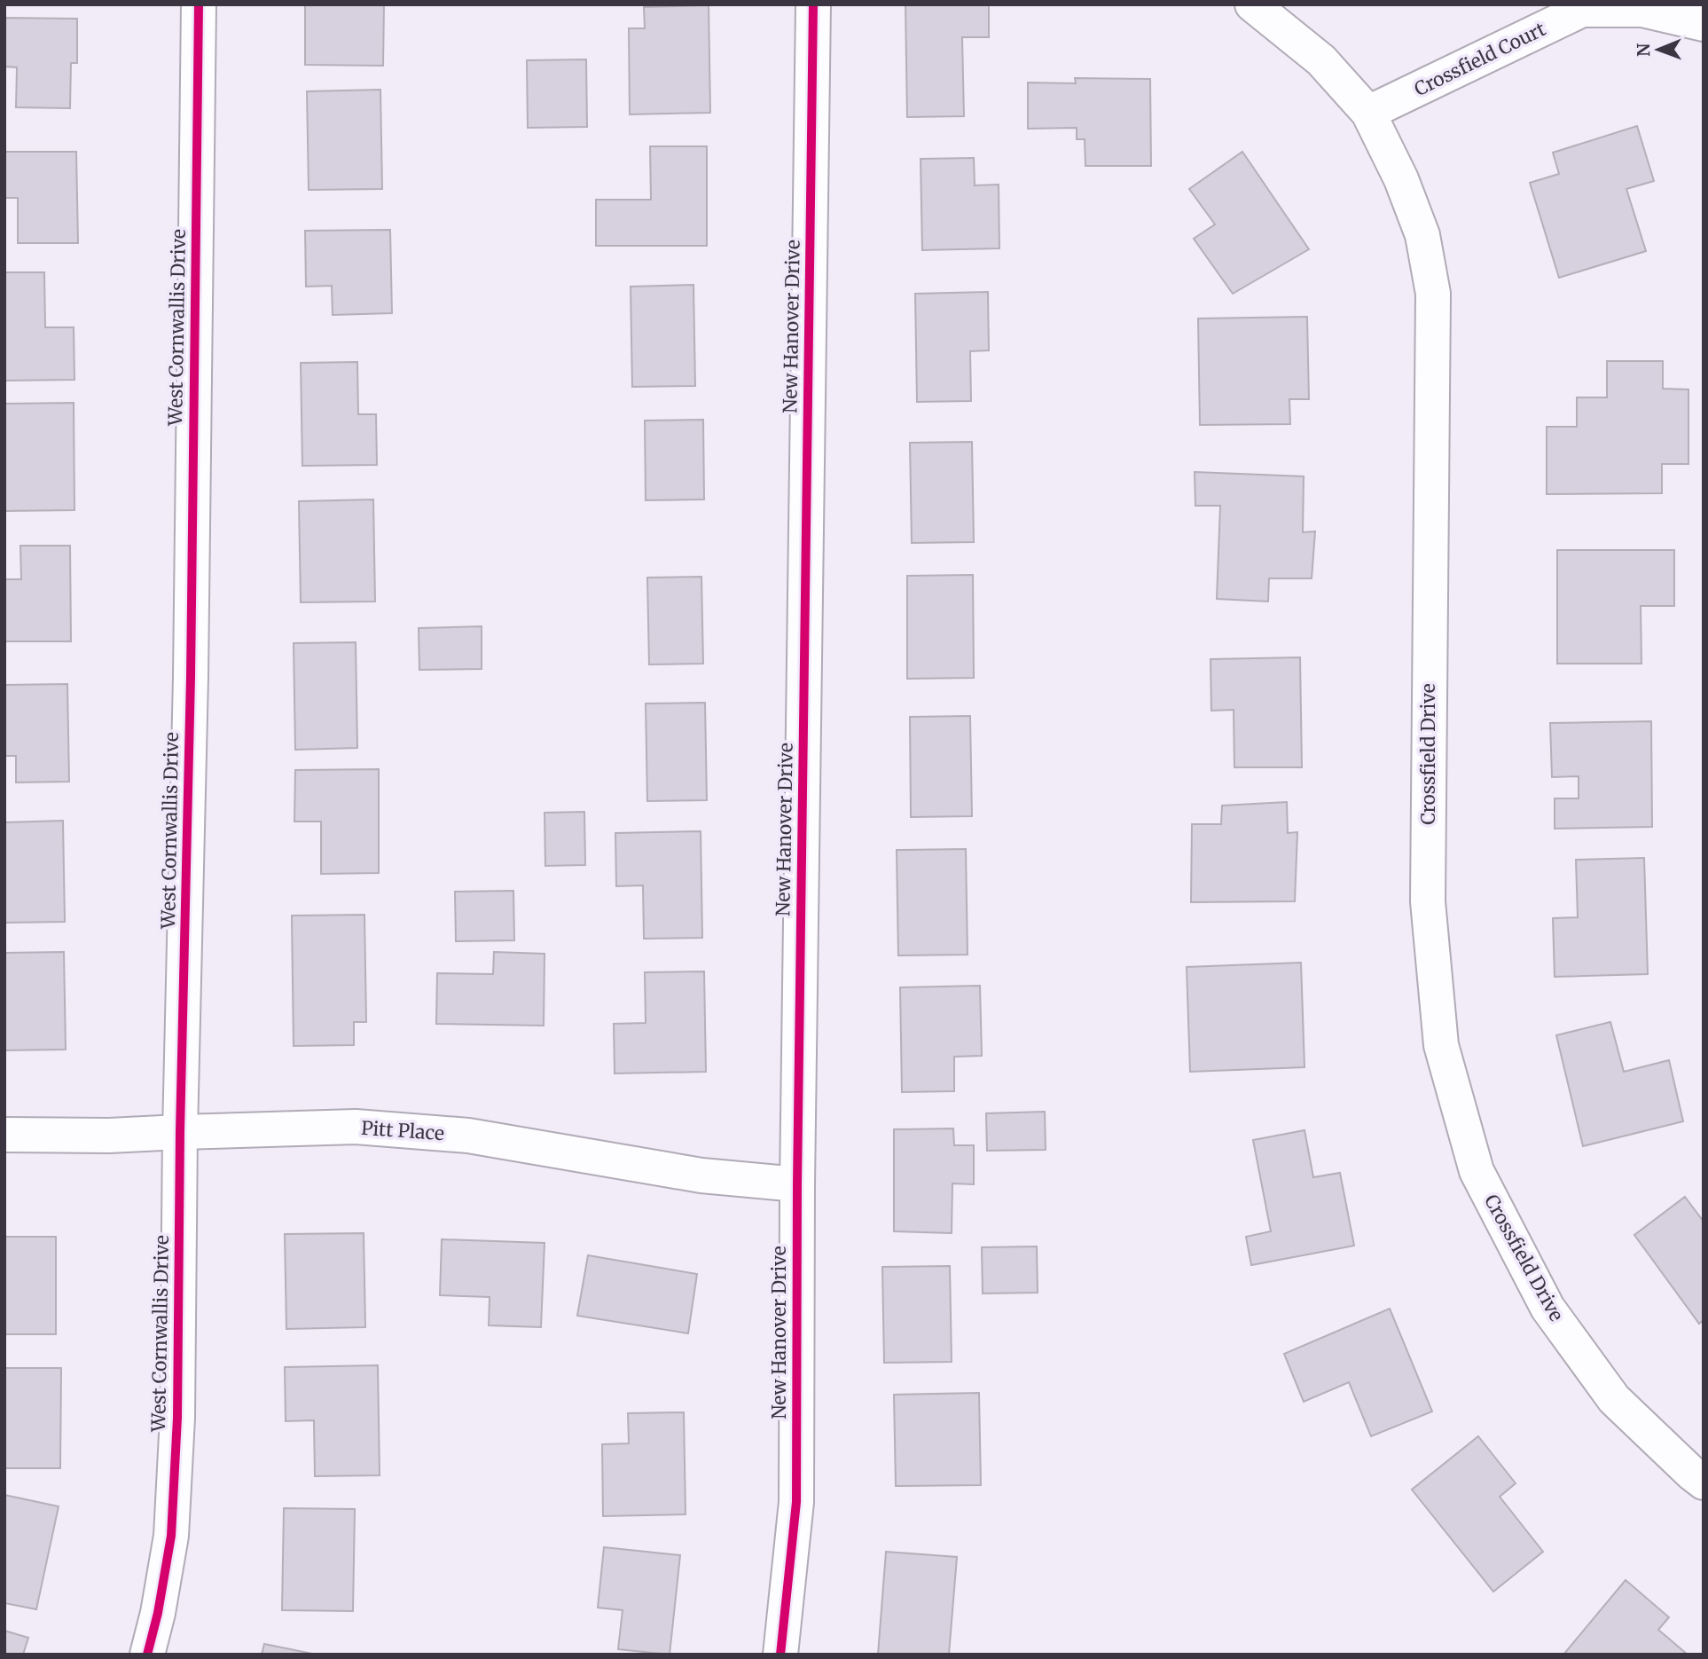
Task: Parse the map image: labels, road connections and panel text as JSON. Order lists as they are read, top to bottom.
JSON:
{
  "streets": {
    "street": [
      "Crossfield Court",
      "New Hanover Drive",
      "West Cornwallis Drive",
      "Crossfield Drive",
      "Pitt Place"
    ]
  },
  "crossings": [
    ["Crossfield Court", "Crossfield Drive"],
    ["New Hanover Drive", "Pitt Place"],
    ["West Cornwallis Drive", "Pitt Place"]
  ],
  "north": "left"
}
